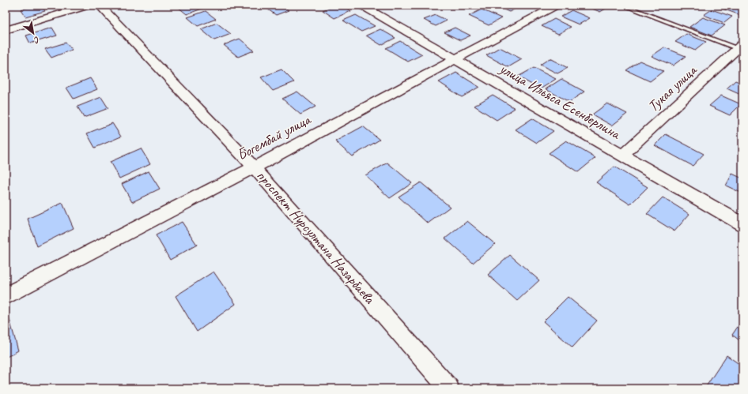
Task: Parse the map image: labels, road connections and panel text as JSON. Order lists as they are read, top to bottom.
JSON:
{
  "streets": {
    "street": [
      "Тукая улица",
      "улица Ильяса Есенберлина",
      "Богембай улица",
      "проспект Нурсултана Назарбаева"
    ]
  },
  "crossings": [
    ["Тукая улица", "улица Ильяса Есенберлина"],
    ["улица Ильяса Есенберлина", "Богембай улица"],
    ["Богембай улица", "проспект Нурсултана Назарбаева"]
  ],
  "north": "bottom right"
}
